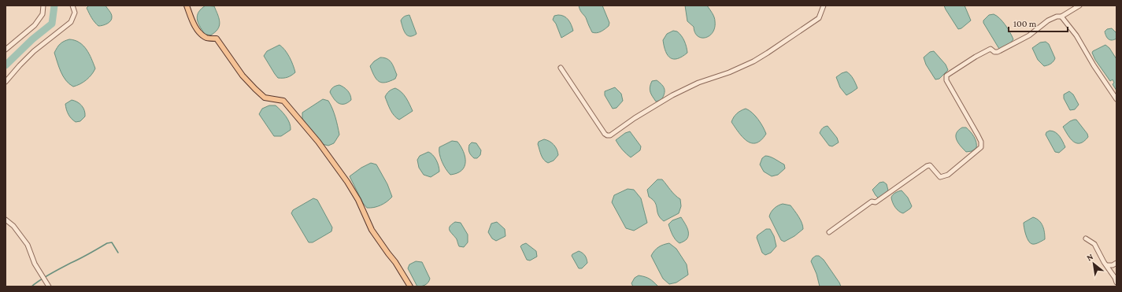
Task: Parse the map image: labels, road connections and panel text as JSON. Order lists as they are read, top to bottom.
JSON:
{
  "scale_bar": "100 m",
  "north": "top left"
}
